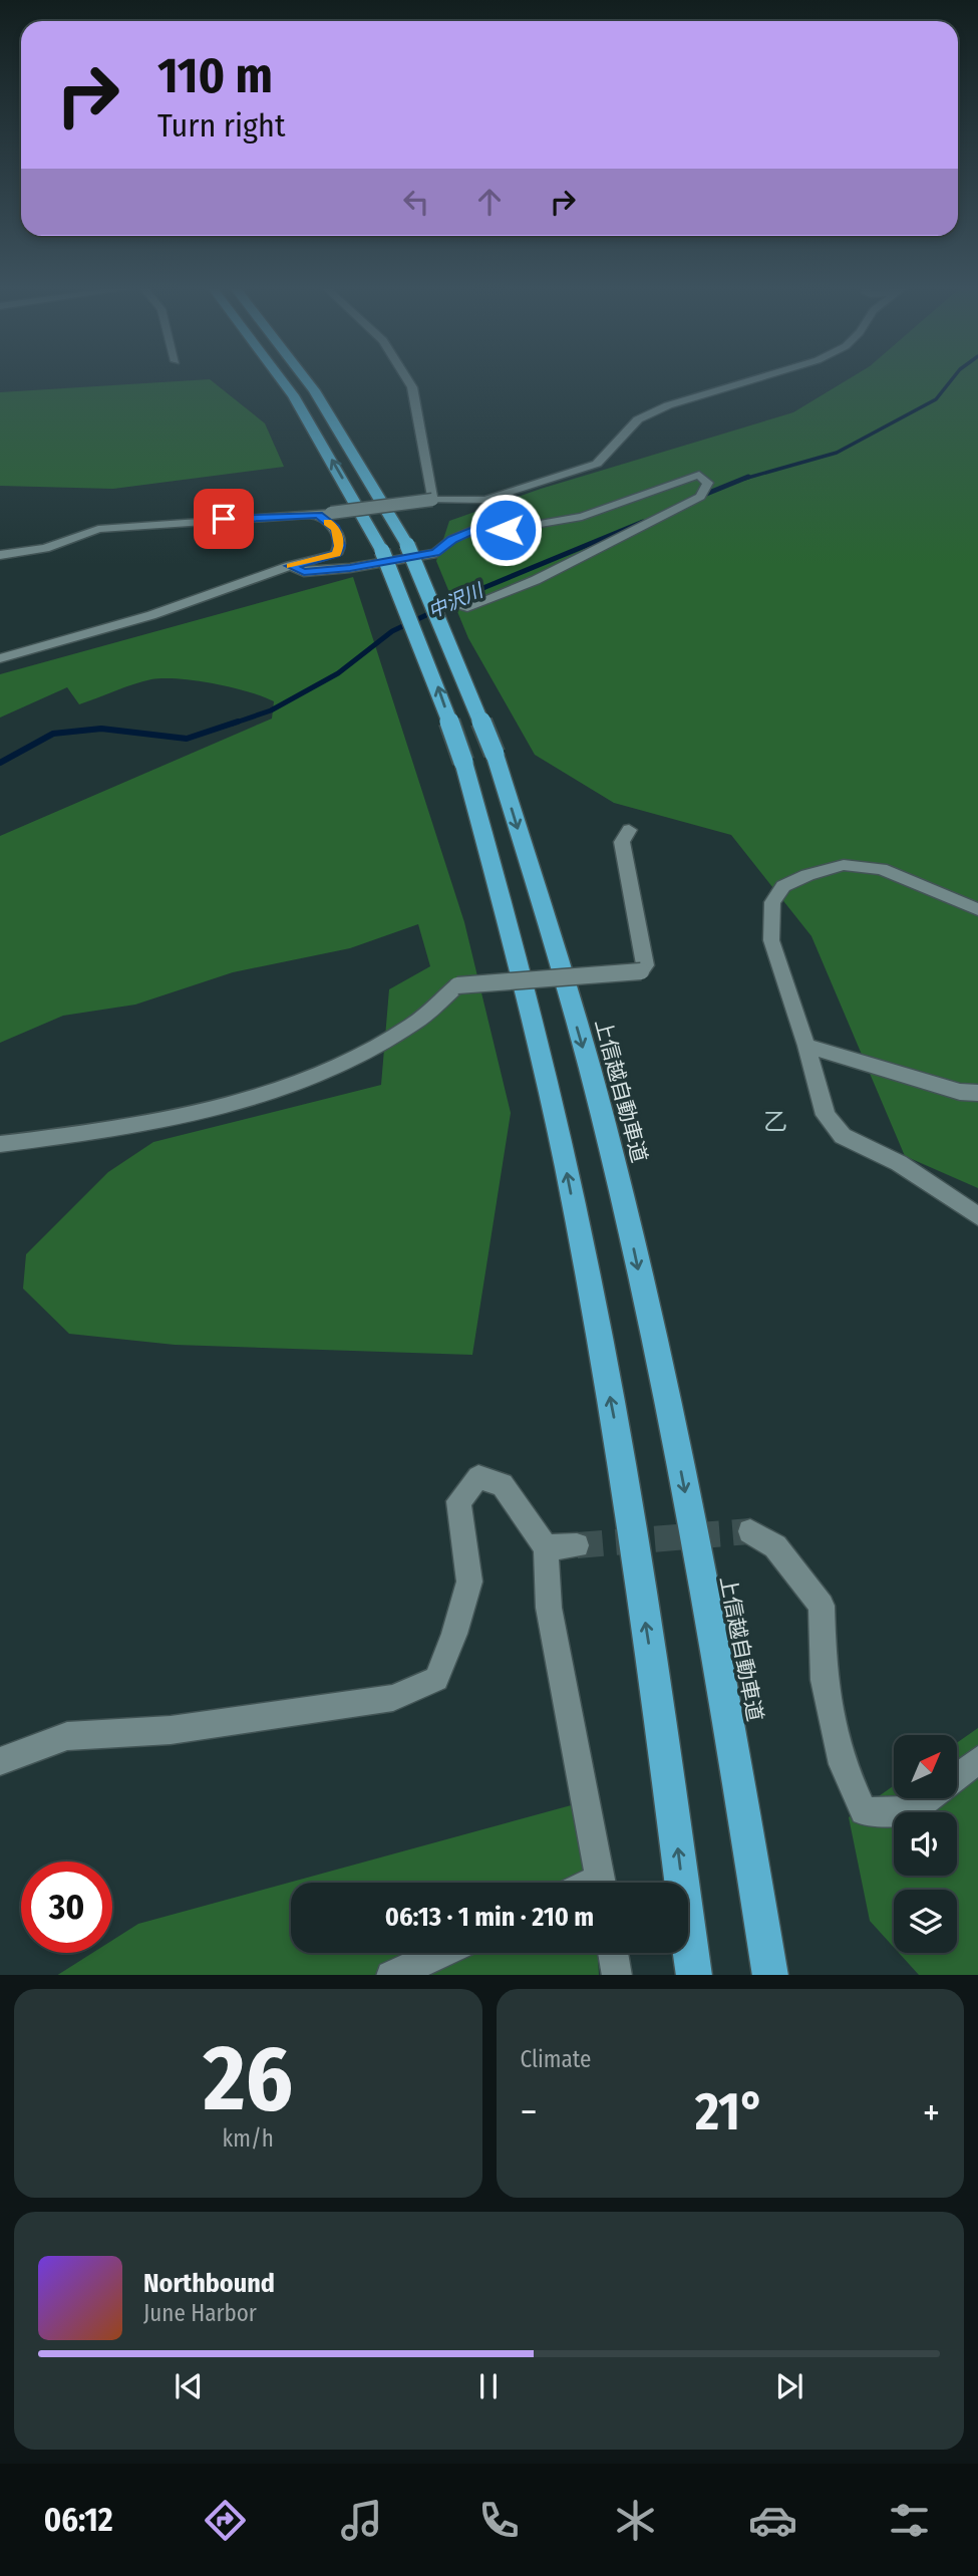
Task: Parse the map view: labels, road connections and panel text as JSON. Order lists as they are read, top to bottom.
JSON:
{
  "streets": {
    "highway": ["上信越自動車道"]
  },
  "districts": ["乙"],
  "water": ["中沢川"],
  "north": "top right",
  "page": {
    "turn": ["110 m", "Turn right"],
    "limit": "30",
    "trip": "06:13 · 1 min · 210 m",
    "tile": [
      ["26", "km/h"],
      "Climate"
    ],
    "heat": ["−", "21°", "+"],
    "song": ["Northbound", "June Harbor"],
    "tabs": "06:12"
  }
}
